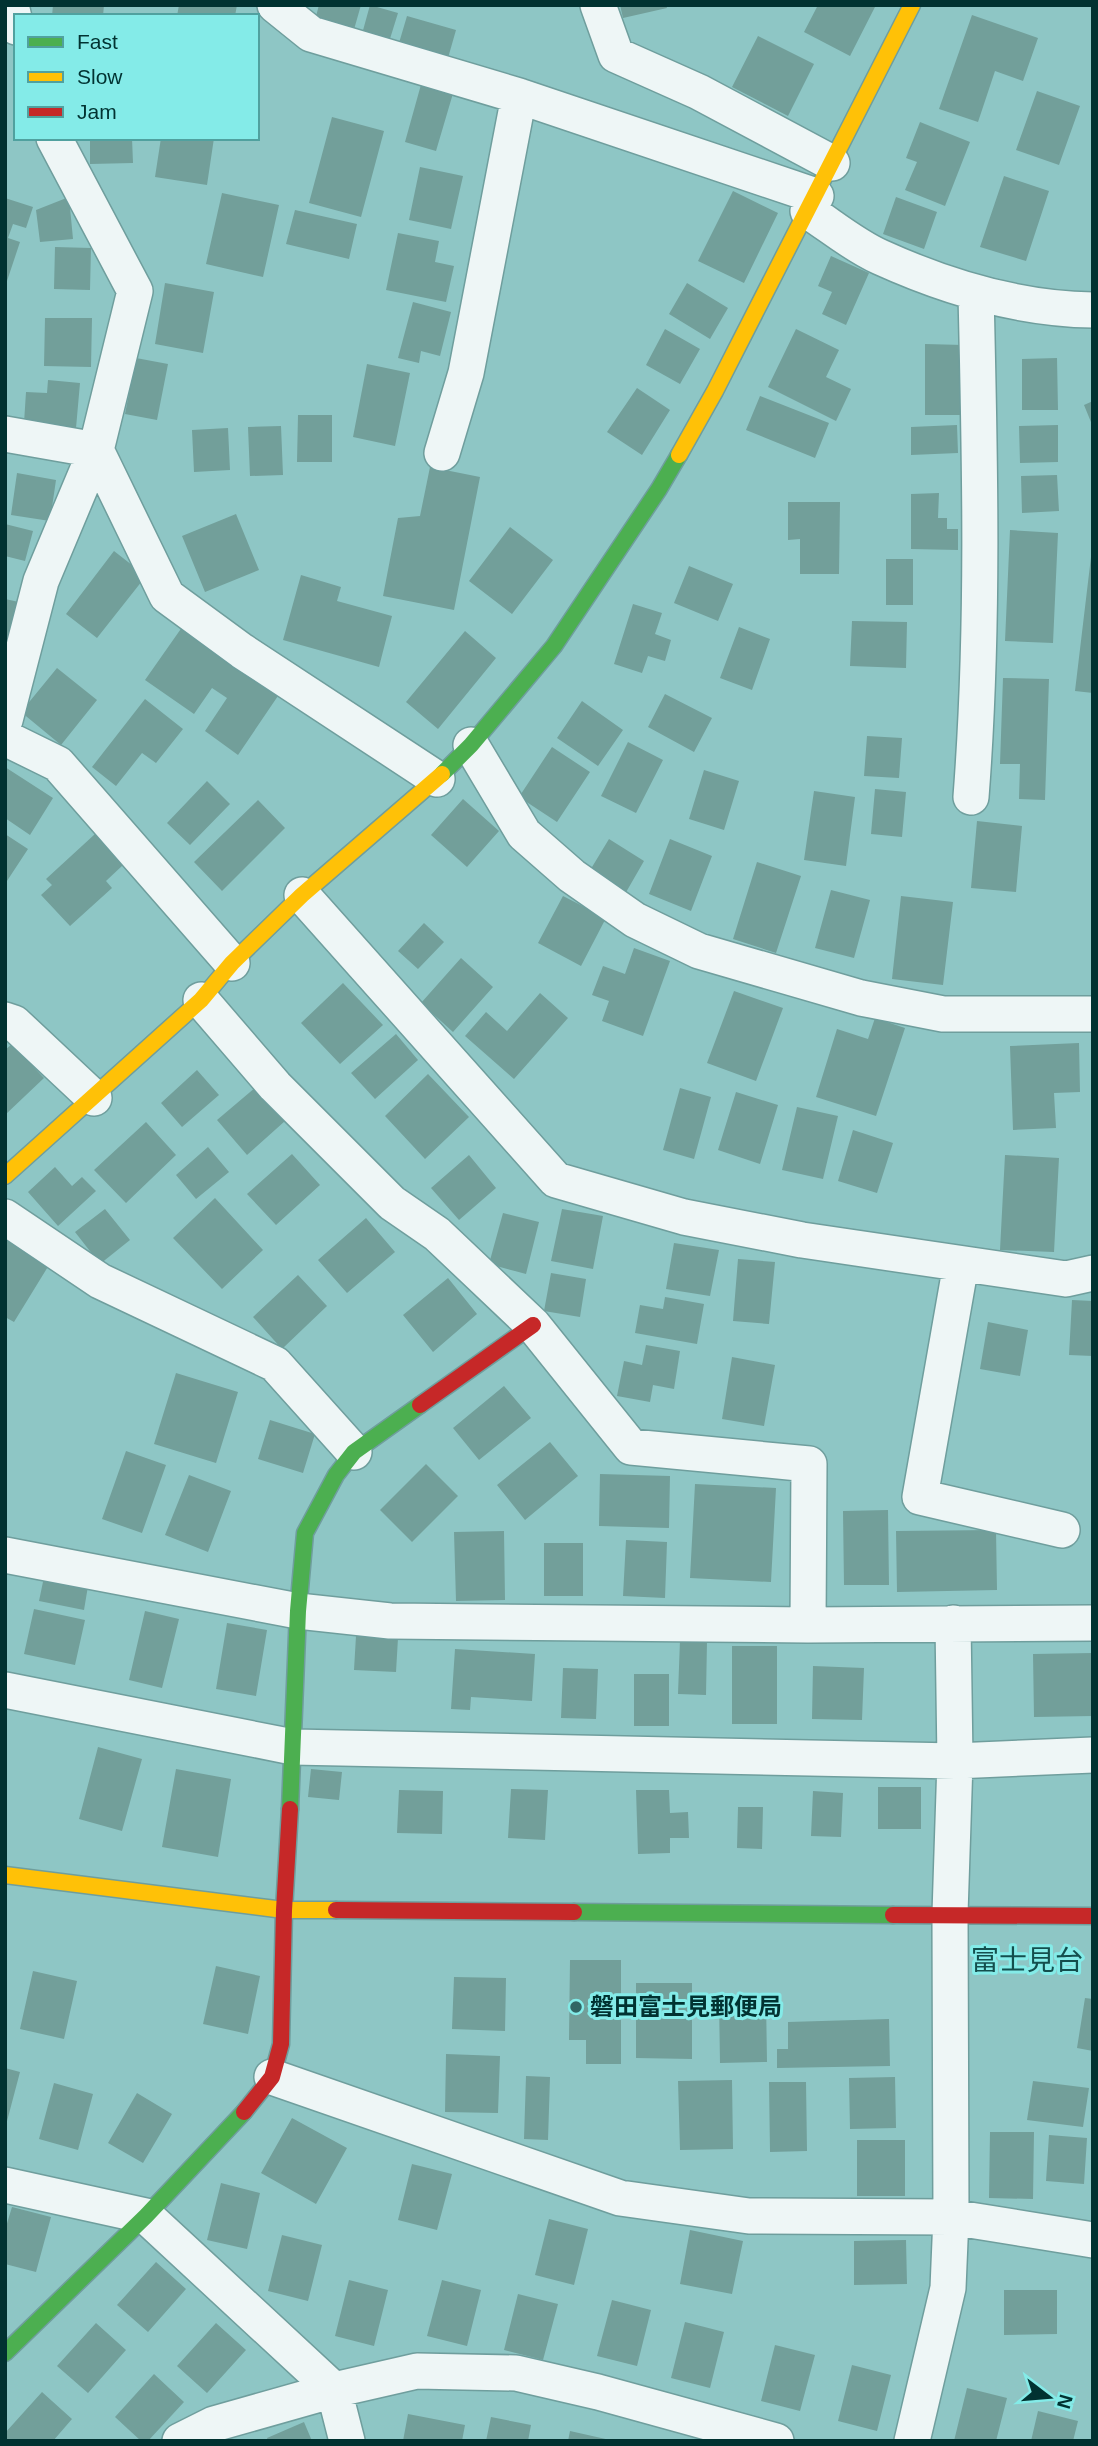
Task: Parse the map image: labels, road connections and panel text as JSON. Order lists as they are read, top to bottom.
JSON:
{
  "districts": ["富士見台"],
  "places": ["磐田富士見郵便局"],
  "legend": ["Fast", "Slow", "Jam"],
  "north": "right"
}
